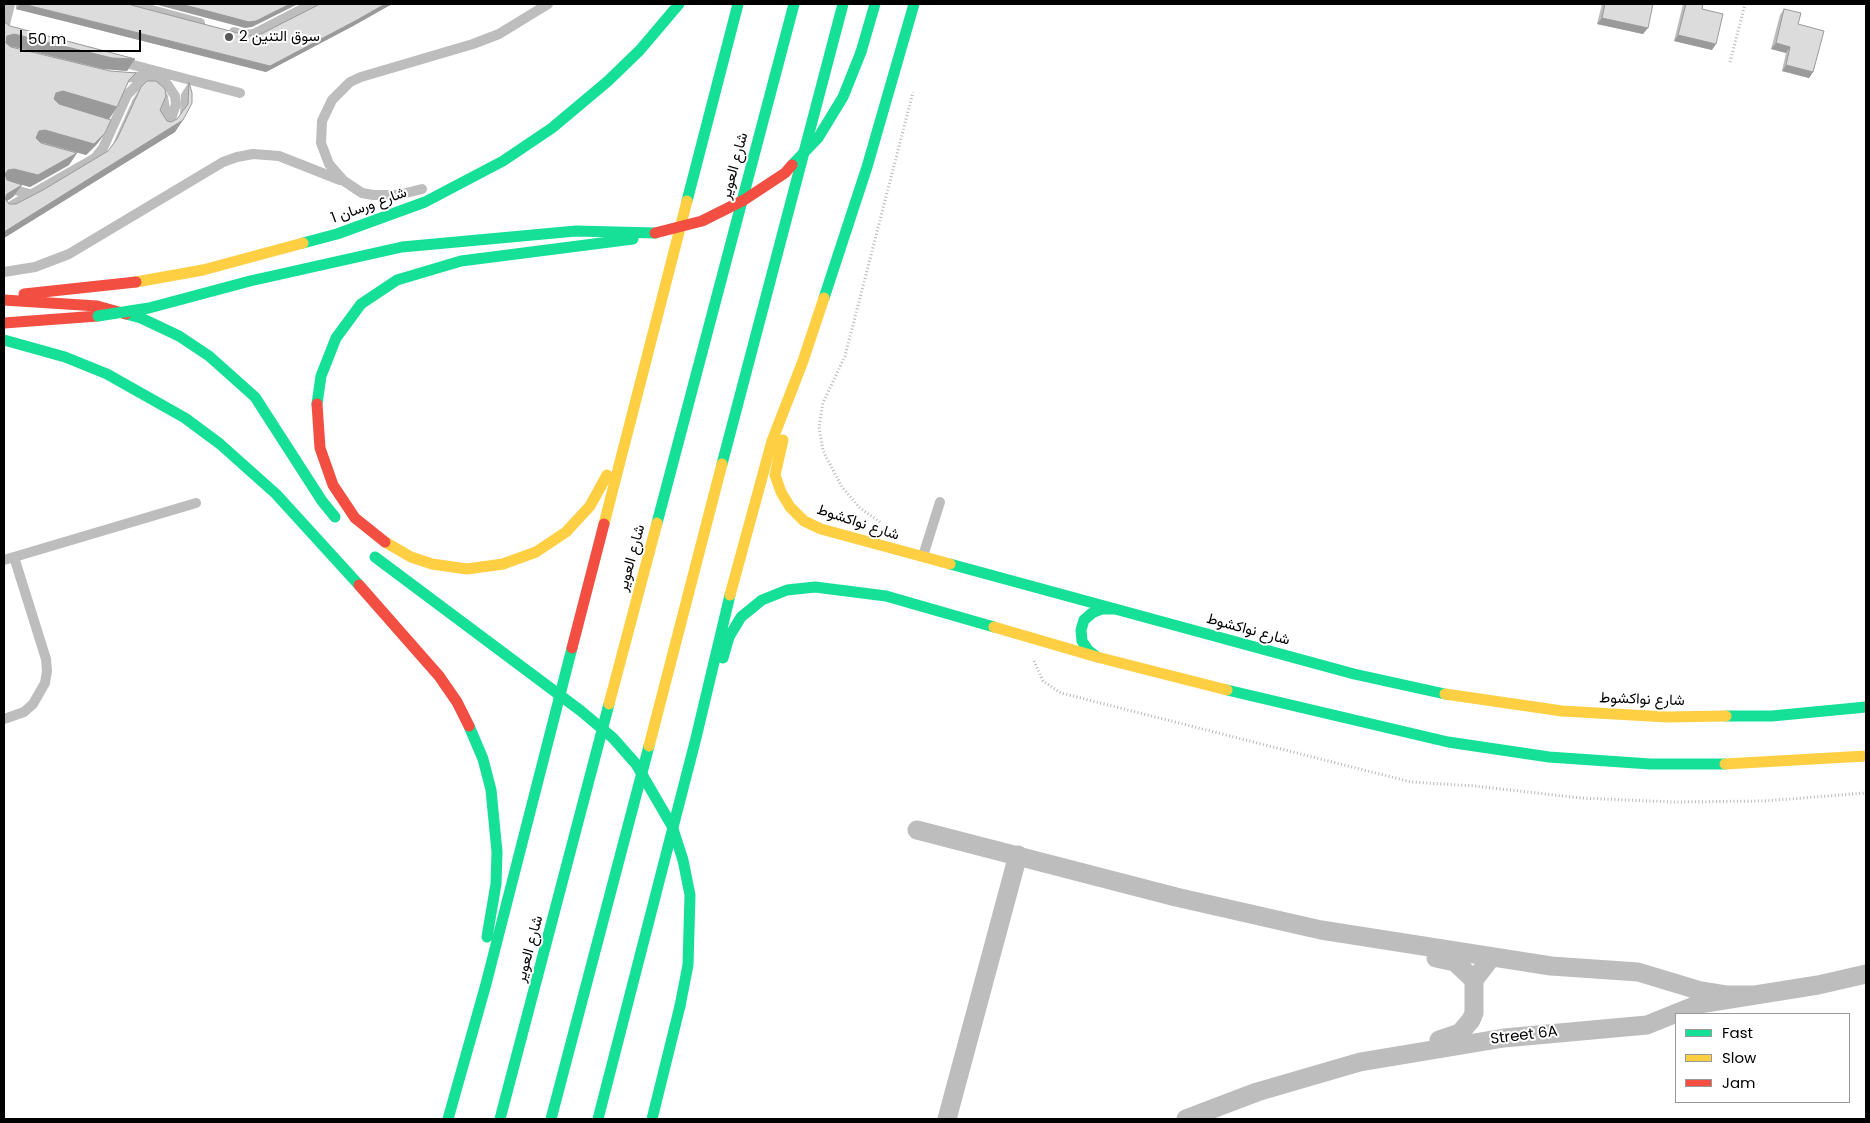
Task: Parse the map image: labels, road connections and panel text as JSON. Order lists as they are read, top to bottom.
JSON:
{
  "streets": {
    "main road": ["شارع العوير", "شارع ورسان 1", "شارع نواكشوط"],
    "street": ["Street 6A"]
  },
  "places": ["سوق التنين 2"],
  "legend": ["Fast", "Slow", "Jam"],
  "scale_bar": "50 m"
}
